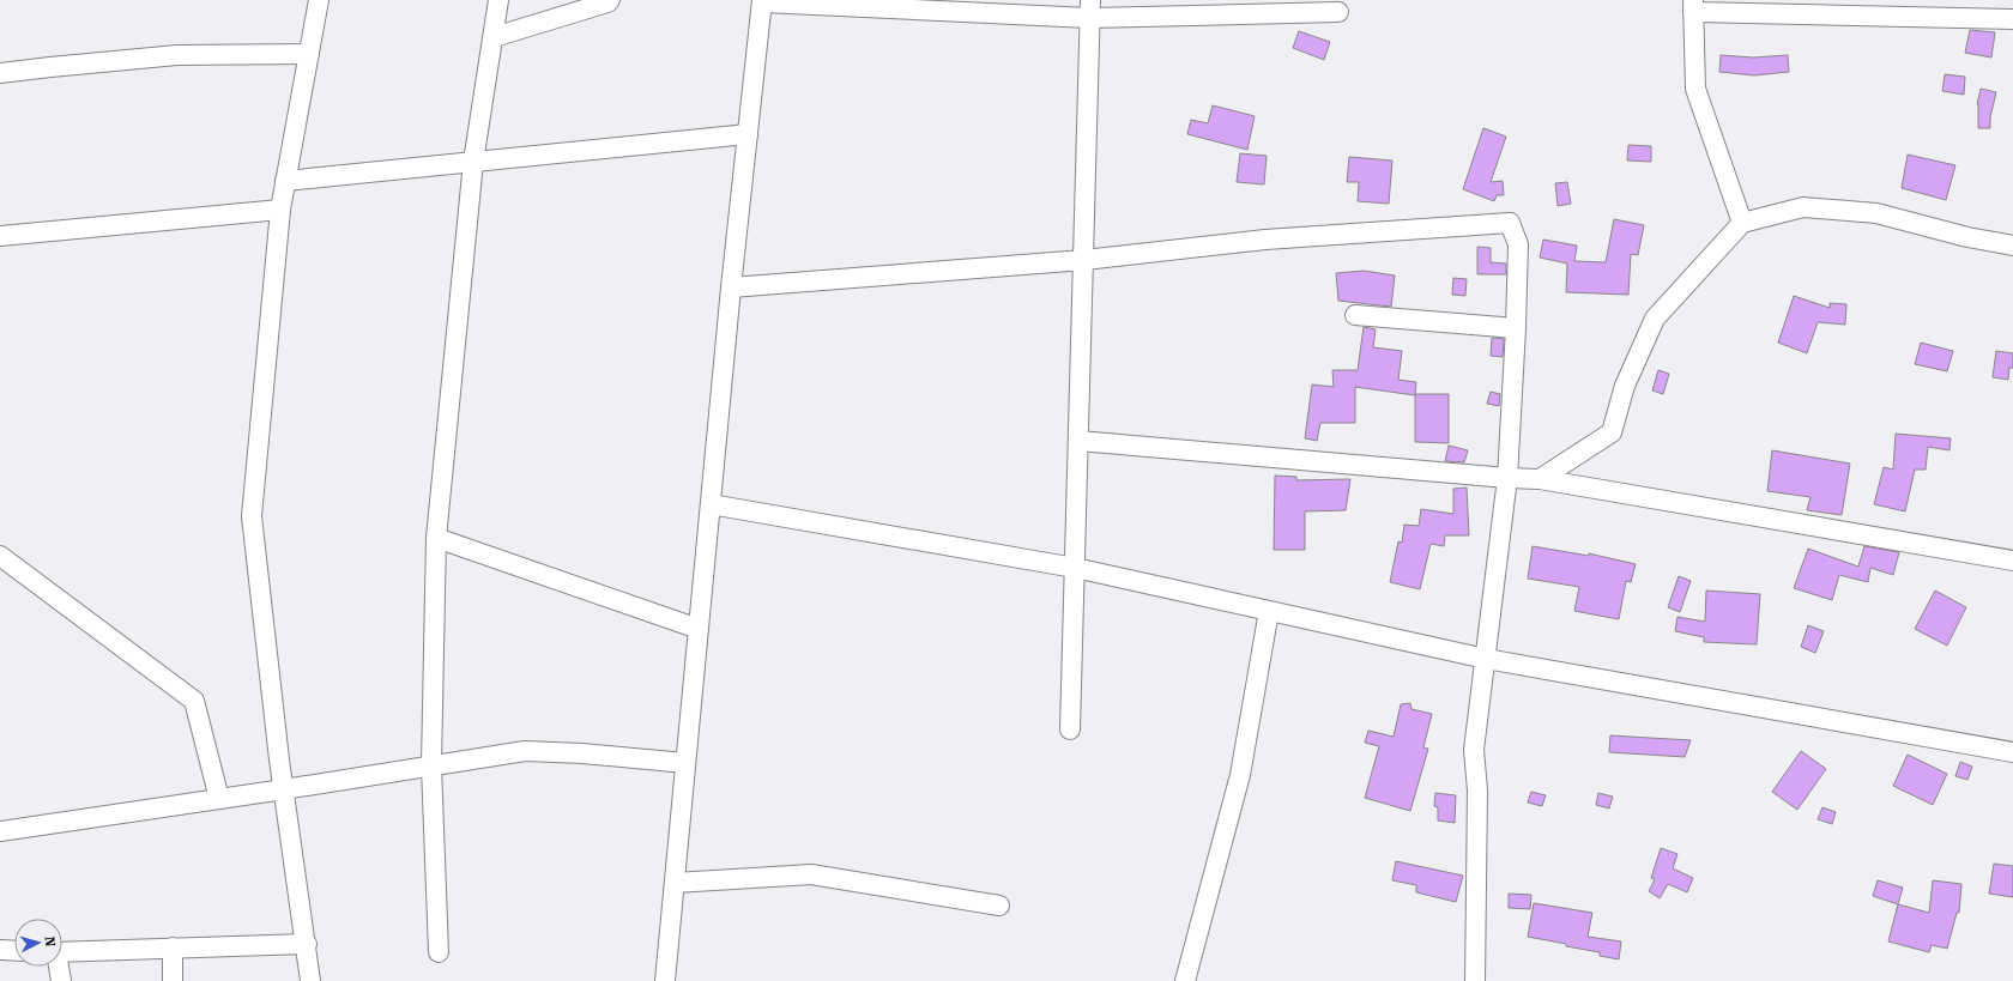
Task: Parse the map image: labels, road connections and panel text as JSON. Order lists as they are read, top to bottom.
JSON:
{
  "north": "right"
}
